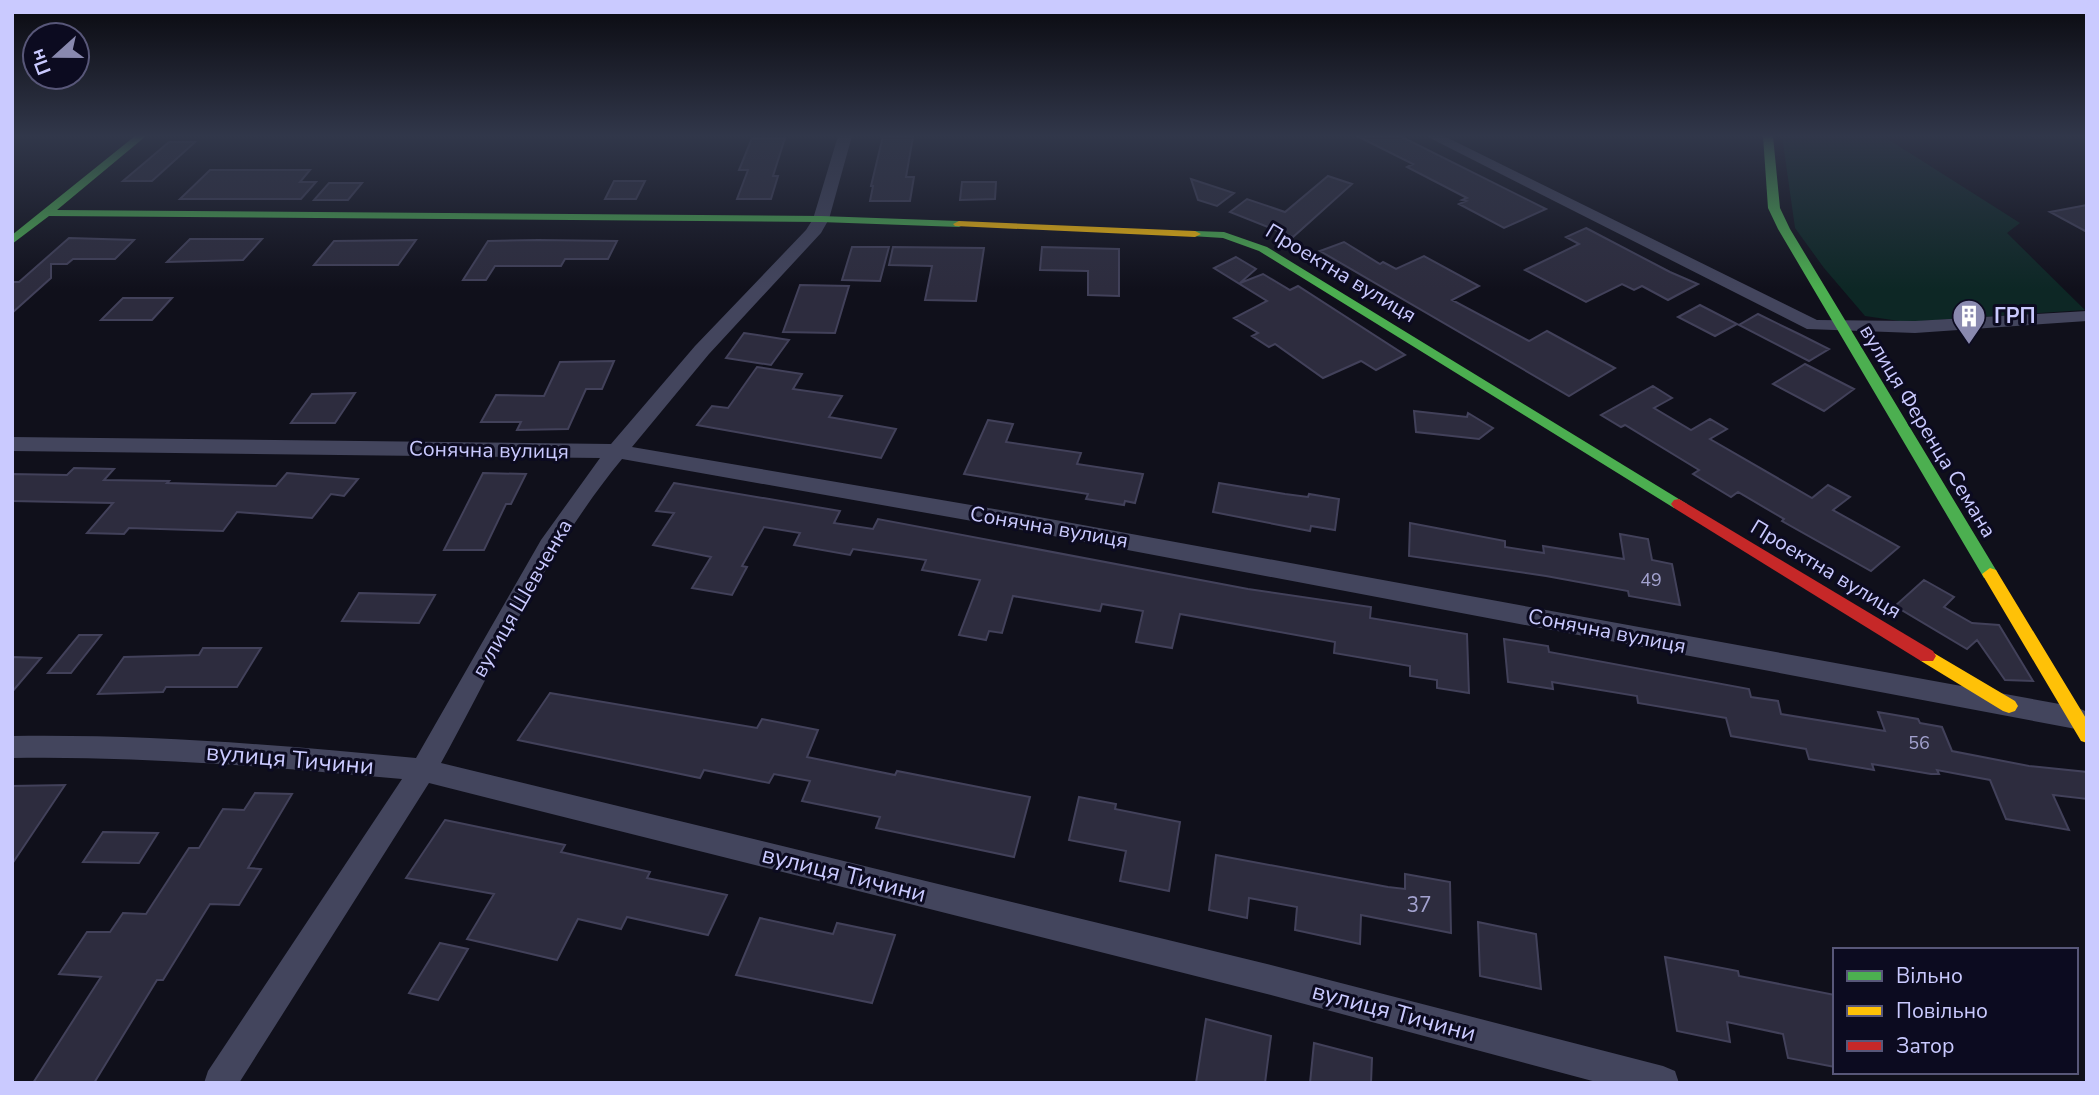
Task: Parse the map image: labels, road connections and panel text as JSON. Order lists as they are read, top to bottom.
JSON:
{
  "streets": {
    "street": [
      "Проектна вулиця",
      "вулиця Ференца Семана",
      "Сонячна вулиця",
      "вулиця Шевченка",
      "вулиця Тичини"
    ]
  },
  "crossings": [
    ["Проектна вулиця", "Сонячна вулиця"],
    ["Проектна вулиця", "вулиця Шевченка"],
    ["вулиця Ференца Семана", "Сонячна вулиця"],
    ["Сонячна вулиця", "вулиця Шевченка"],
    ["вулиця Шевченка", "вулиця Тичини"]
  ],
  "places": {
    "building": ["ГРП"]
  },
  "house_numbers": ["49", "56", "37"],
  "legend": ["Вільно", "Повільно", "Затор"],
  "north": "left"
}
